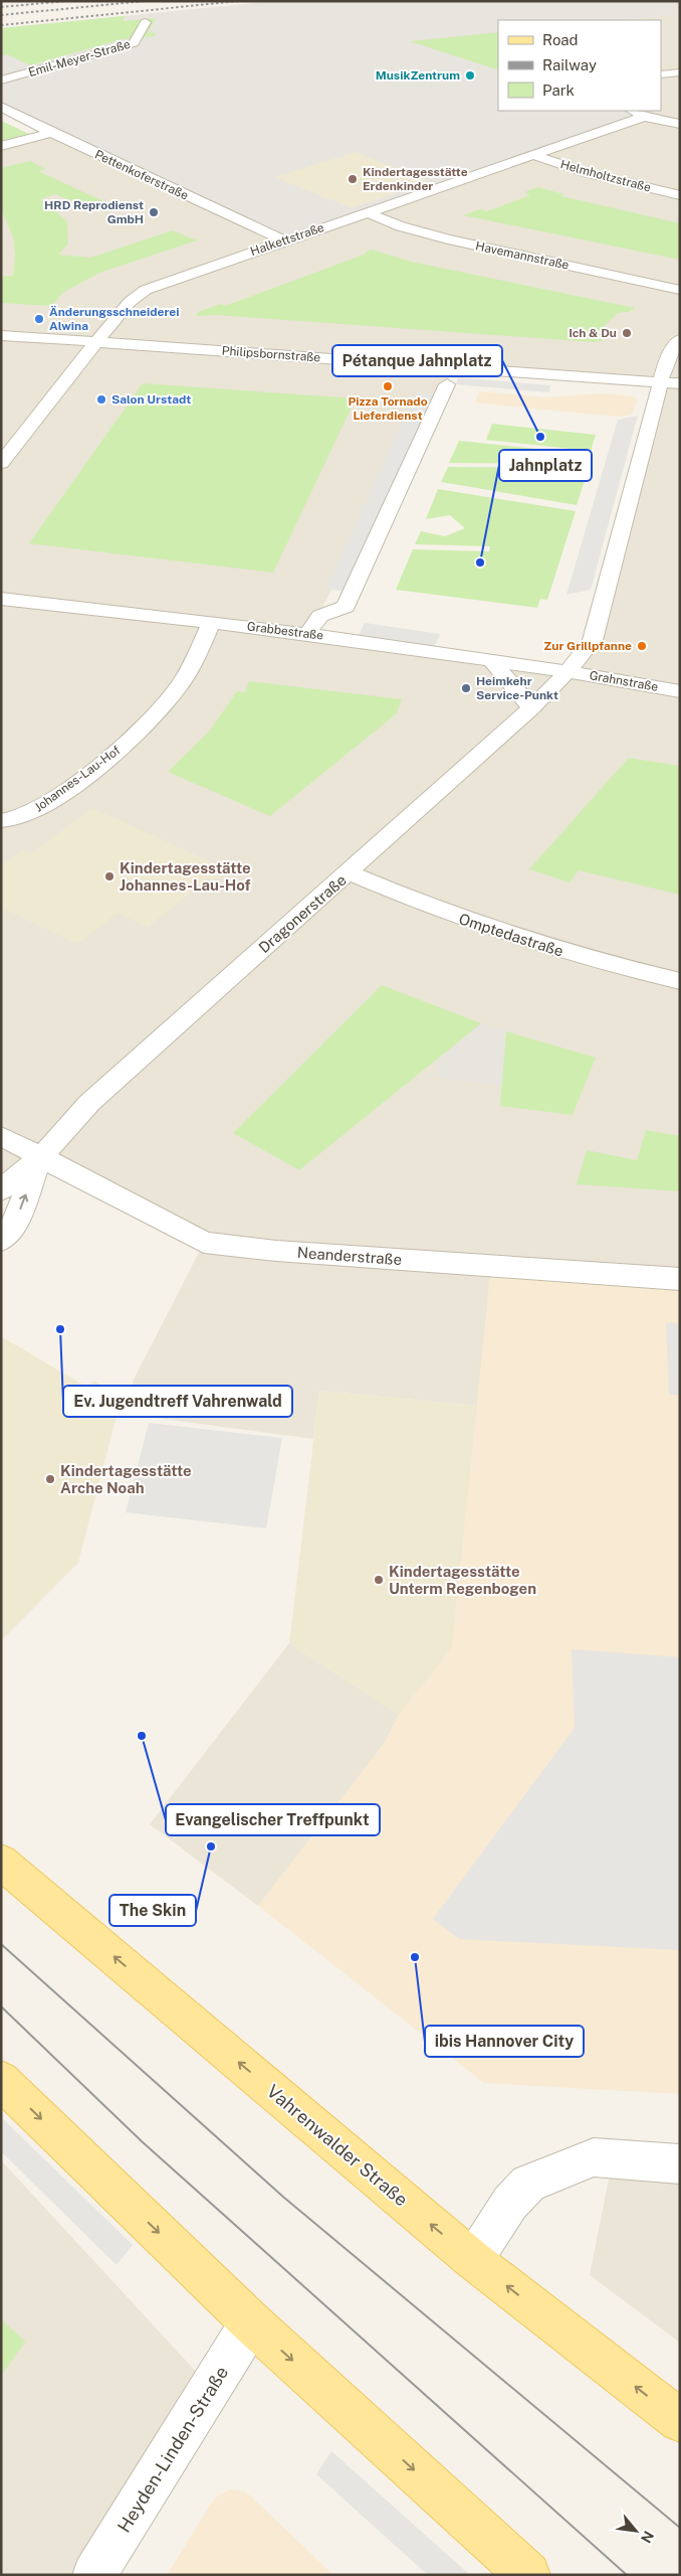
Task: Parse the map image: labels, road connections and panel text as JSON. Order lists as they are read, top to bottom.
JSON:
{
  "streets": {
    "main road": ["Vahrenwalder Straße"],
    "street": [
      "Emil-Meyer-Straße",
      "Pettenkoferstraße",
      "Helmholtzstraße",
      "Halkettstraße",
      "Havemannstraße",
      "Philipsbornstraße",
      "Grabbestraße",
      "Grahnstraße",
      "Johannes-Lau-Hof",
      "Dragonerstraße",
      "Omptedastraße",
      "Neanderstraße",
      "Heyden-Linden-Straße"
    ]
  },
  "crossings": [
    ["Pettenkoferstraße", "Halkettstraße"],
    ["Helmholtzstraße", "Halkettstraße"],
    ["Halkettstraße", "Havemannstraße"],
    ["Halkettstraße", "Philipsbornstraße"],
    ["Philipsbornstraße", "Dragonerstraße"],
    ["Grabbestraße", "Grahnstraße"],
    ["Grabbestraße", "Johannes-Lau-Hof"],
    ["Grabbestraße", "Dragonerstraße"],
    ["Grahnstraße", "Dragonerstraße"],
    ["Dragonerstraße", "Omptedastraße"],
    ["Dragonerstraße", "Neanderstraße"]
  ],
  "places": [
    "MusikZentrum",
    "Kindertagesstätte Erdenkinder",
    "HRD Reprodienst GmbH",
    "Änderungsschneiderei Alwina",
    "Ich & Du",
    "Pizza Tornado Lieferdienst",
    "Salon Urstadt",
    "Pétanque Jahnplatz",
    "Jahnplatz",
    "Zur Grillpfanne",
    "Heimkehr Service-Punkt",
    "Kindertagesstätte Johannes-Lau-Hof",
    "Ev. Jugendtreff Vahrenwald",
    "Kindertagesstätte Arche Noah",
    "Kindertagesstätte Unterm Regenbogen",
    "Evangelischer Treffpunkt",
    "The Skin",
    "ibis Hannover City"
  ],
  "legend": ["Road", "Railway", "Park"],
  "north": "bottom right"
}
